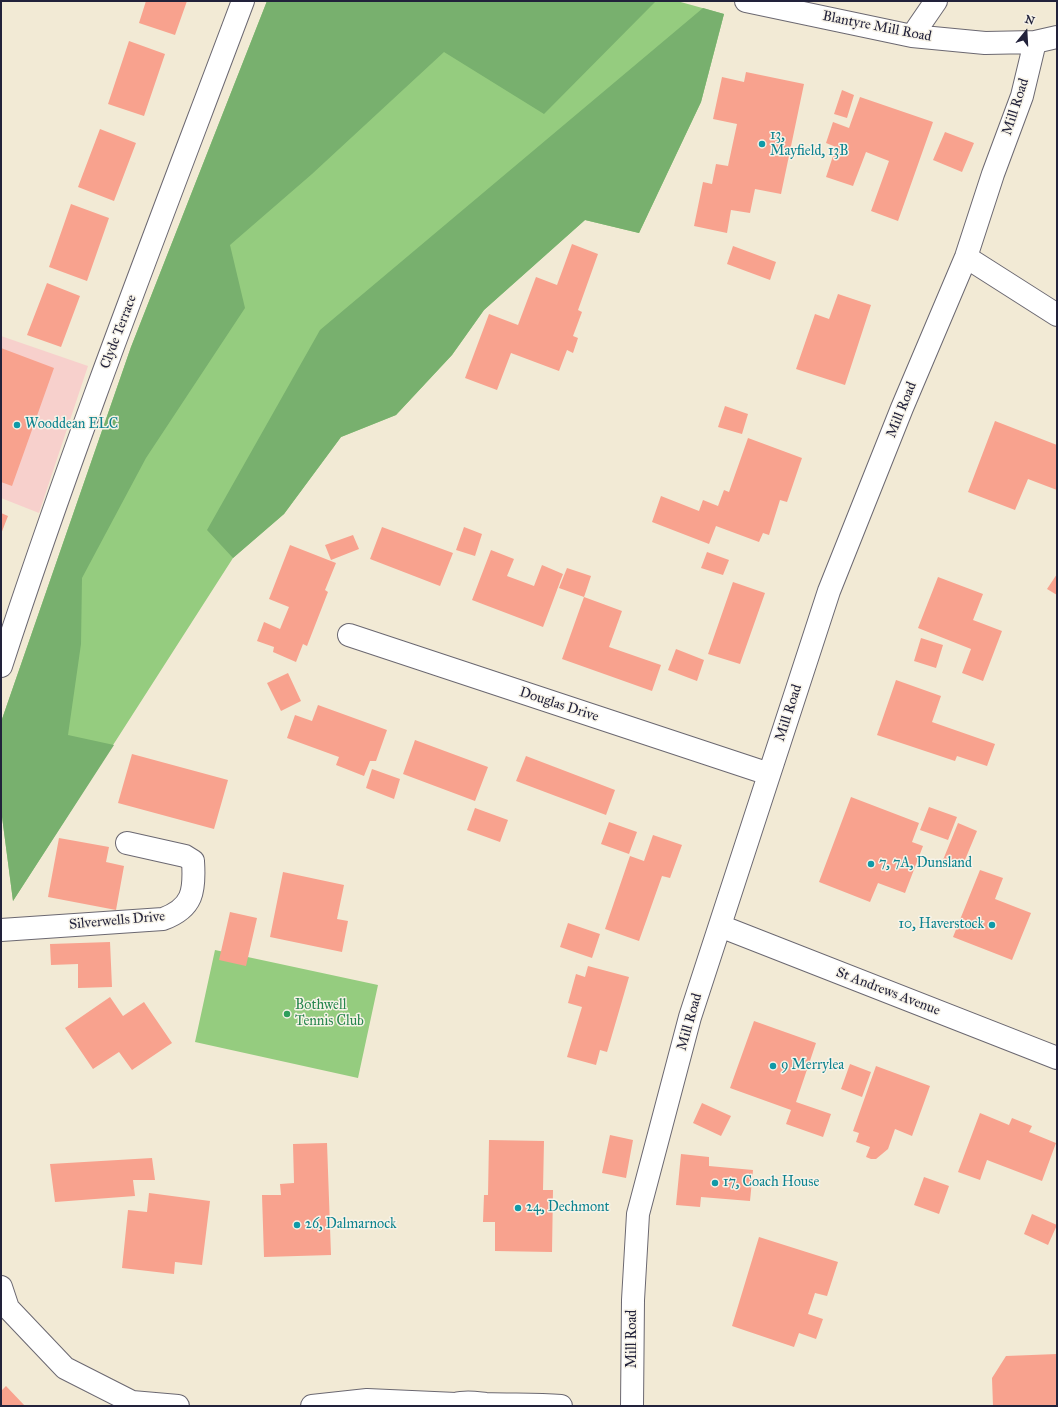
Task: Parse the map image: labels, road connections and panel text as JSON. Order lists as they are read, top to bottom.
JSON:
{
  "streets": {
    "street": [
      "Blantyre Mill Road",
      "Mill Road",
      "Clyde Terrace",
      "Douglas Drive",
      "Silverwells Drive",
      "St Andrews Avenue"
    ]
  },
  "crossings": [
    ["Blantyre Mill Road", "Mill Road"],
    ["Mill Road", "Douglas Drive"],
    ["Mill Road", "St Andrews Avenue"]
  ],
  "places": [
    "13, Mayfield, 13B",
    "Wooddean ELC",
    "7, 7A, Dunsland",
    "10, Haverstock",
    "Bothwell Tennis Club",
    "9 Merrylea",
    "17, Coach House",
    "24, Dechmont",
    "26, Dalmarnock"
  ],
  "north": "top"
}
